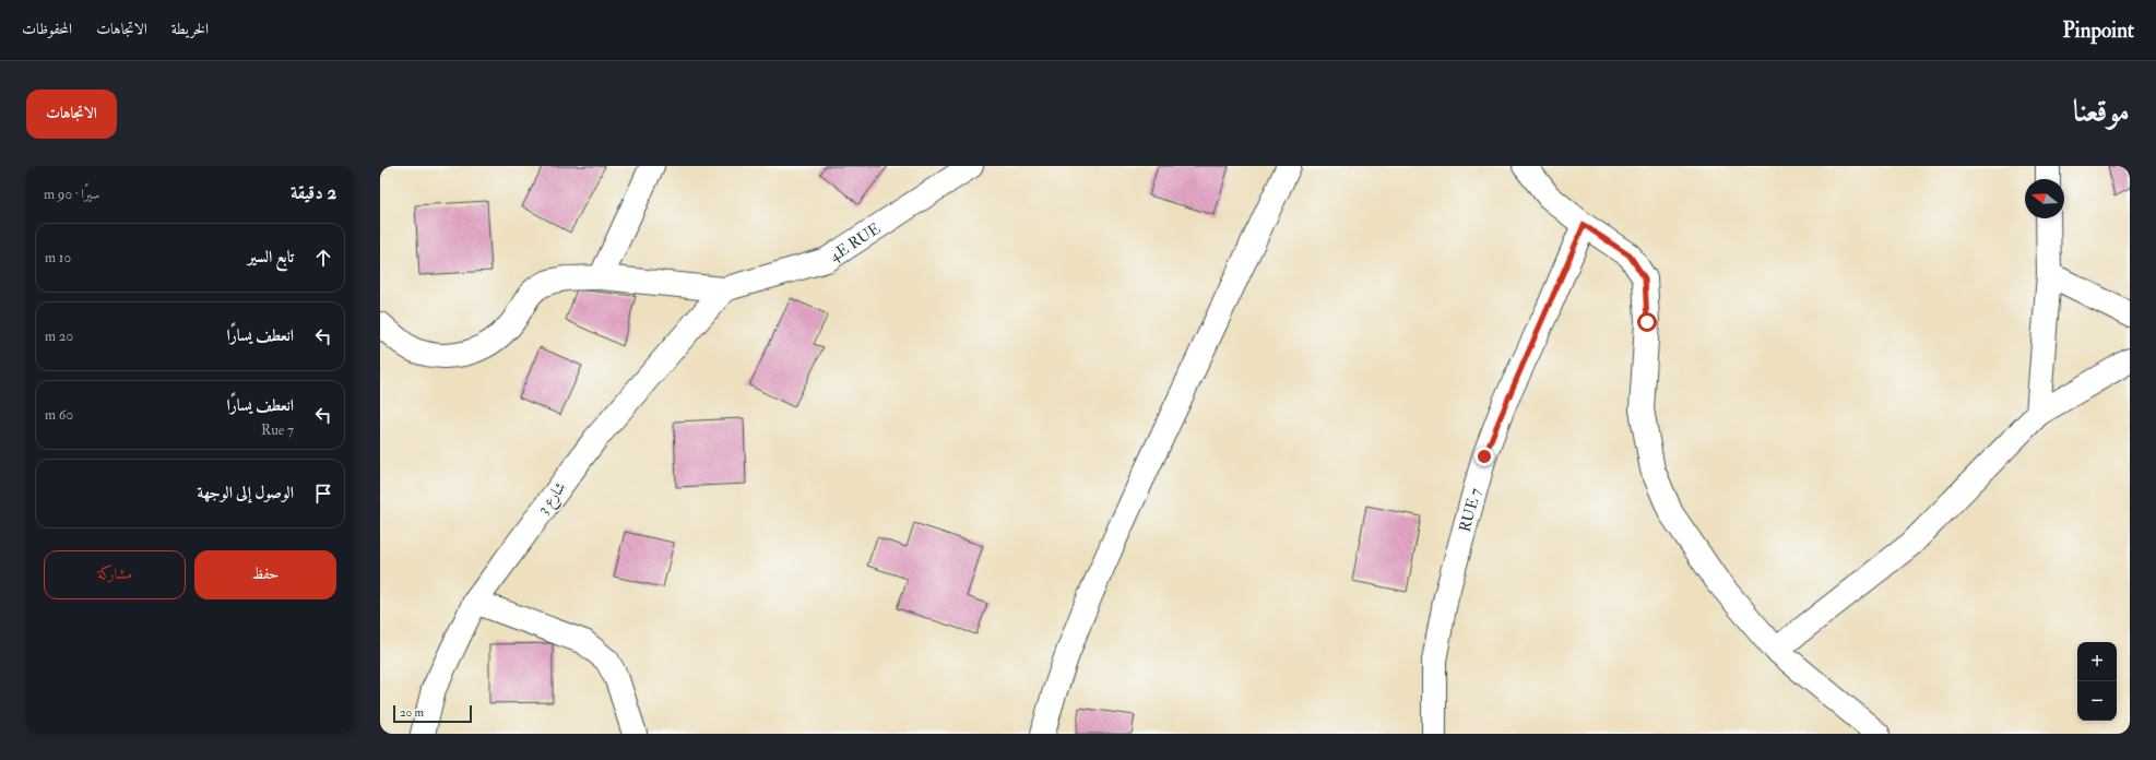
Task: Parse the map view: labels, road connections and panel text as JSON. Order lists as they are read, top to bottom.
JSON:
{
  "streets": {
    "street": ["4E RUE", "شارع 3", "RUE 7"]
  },
  "crossings": [
    ["4E RUE", "شارع 3"]
  ],
  "scale_bar": "20 m",
  "north": "left",
  "page": {
    "header": "Pinpoint",
    "nav": ["الخريطة", "الاتجاهات", "المحفوظات"],
    "title": "موقعنا",
    "buttons": [
      "الاتجاهات",
      ["حفظ", "مشاركة"]
    ],
    "heading": ["2 دقيقة", "سيرًا · 90 m"],
    "list": [
      ["تابع السير", "10 m"],
      ["انعطف يسارًا", "20 m"],
      ["انعطف يسارًا", "Rue 7", "60 m"],
      "الوصول إلى الوجهة"
    ],
    "map_buttons": ["+", "−"],
    "scale": "20 m"
  }
}
